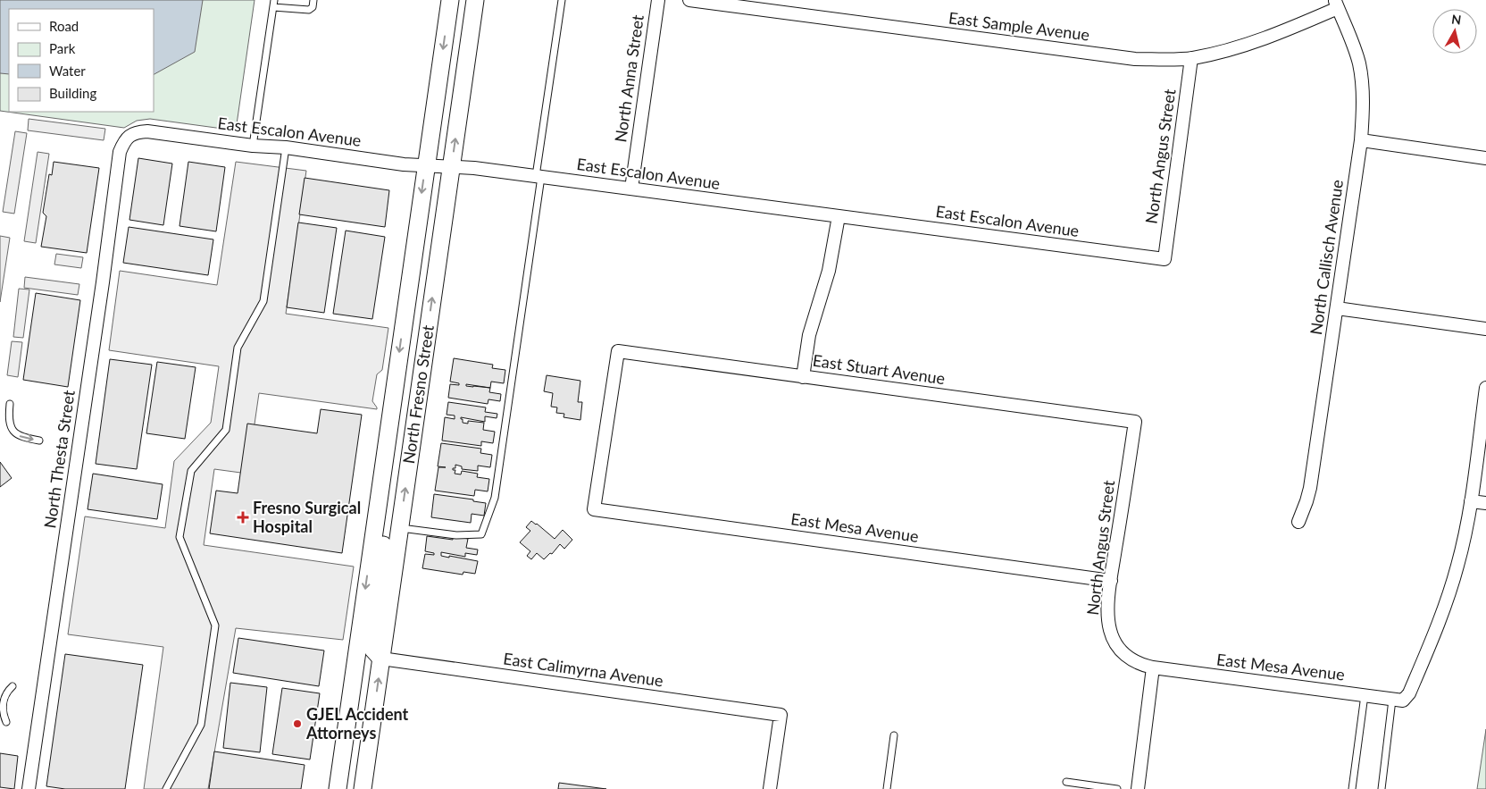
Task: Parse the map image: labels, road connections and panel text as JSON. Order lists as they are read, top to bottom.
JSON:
{
  "streets": {
    "main road": ["North Fresno Street"],
    "street": [
      "East Sample Avenue",
      "North Anna Street",
      "East Escalon Avenue",
      "North Angus Street",
      "North Callisch Avenue",
      "East Stuart Avenue",
      "North Thesta Street",
      "East Mesa Avenue",
      "East Calimyrna Avenue"
    ]
  },
  "crossings": [
    ["East Sample Avenue", "North Angus Street"],
    ["East Sample Avenue", "North Callisch Avenue"],
    ["North Anna Street", "East Escalon Avenue"],
    ["East Escalon Avenue", "North Angus Street"],
    ["East Escalon Avenue", "North Fresno Street"],
    ["East Escalon Avenue", "North Thesta Street"],
    ["North Angus Street", "East Stuart Avenue"],
    ["North Angus Street", "East Mesa Avenue"],
    ["East Stuart Avenue", "East Mesa Avenue"],
    ["North Fresno Street", "East Calimyrna Avenue"]
  ],
  "places": {
    "health": ["Fresno Surgical Hospital"],
    "other": ["GJEL Accident Attorneys"]
  },
  "legend": [
    "Road",
    "Park",
    "Water",
    "Building"
  ],
  "north": "top"
}
